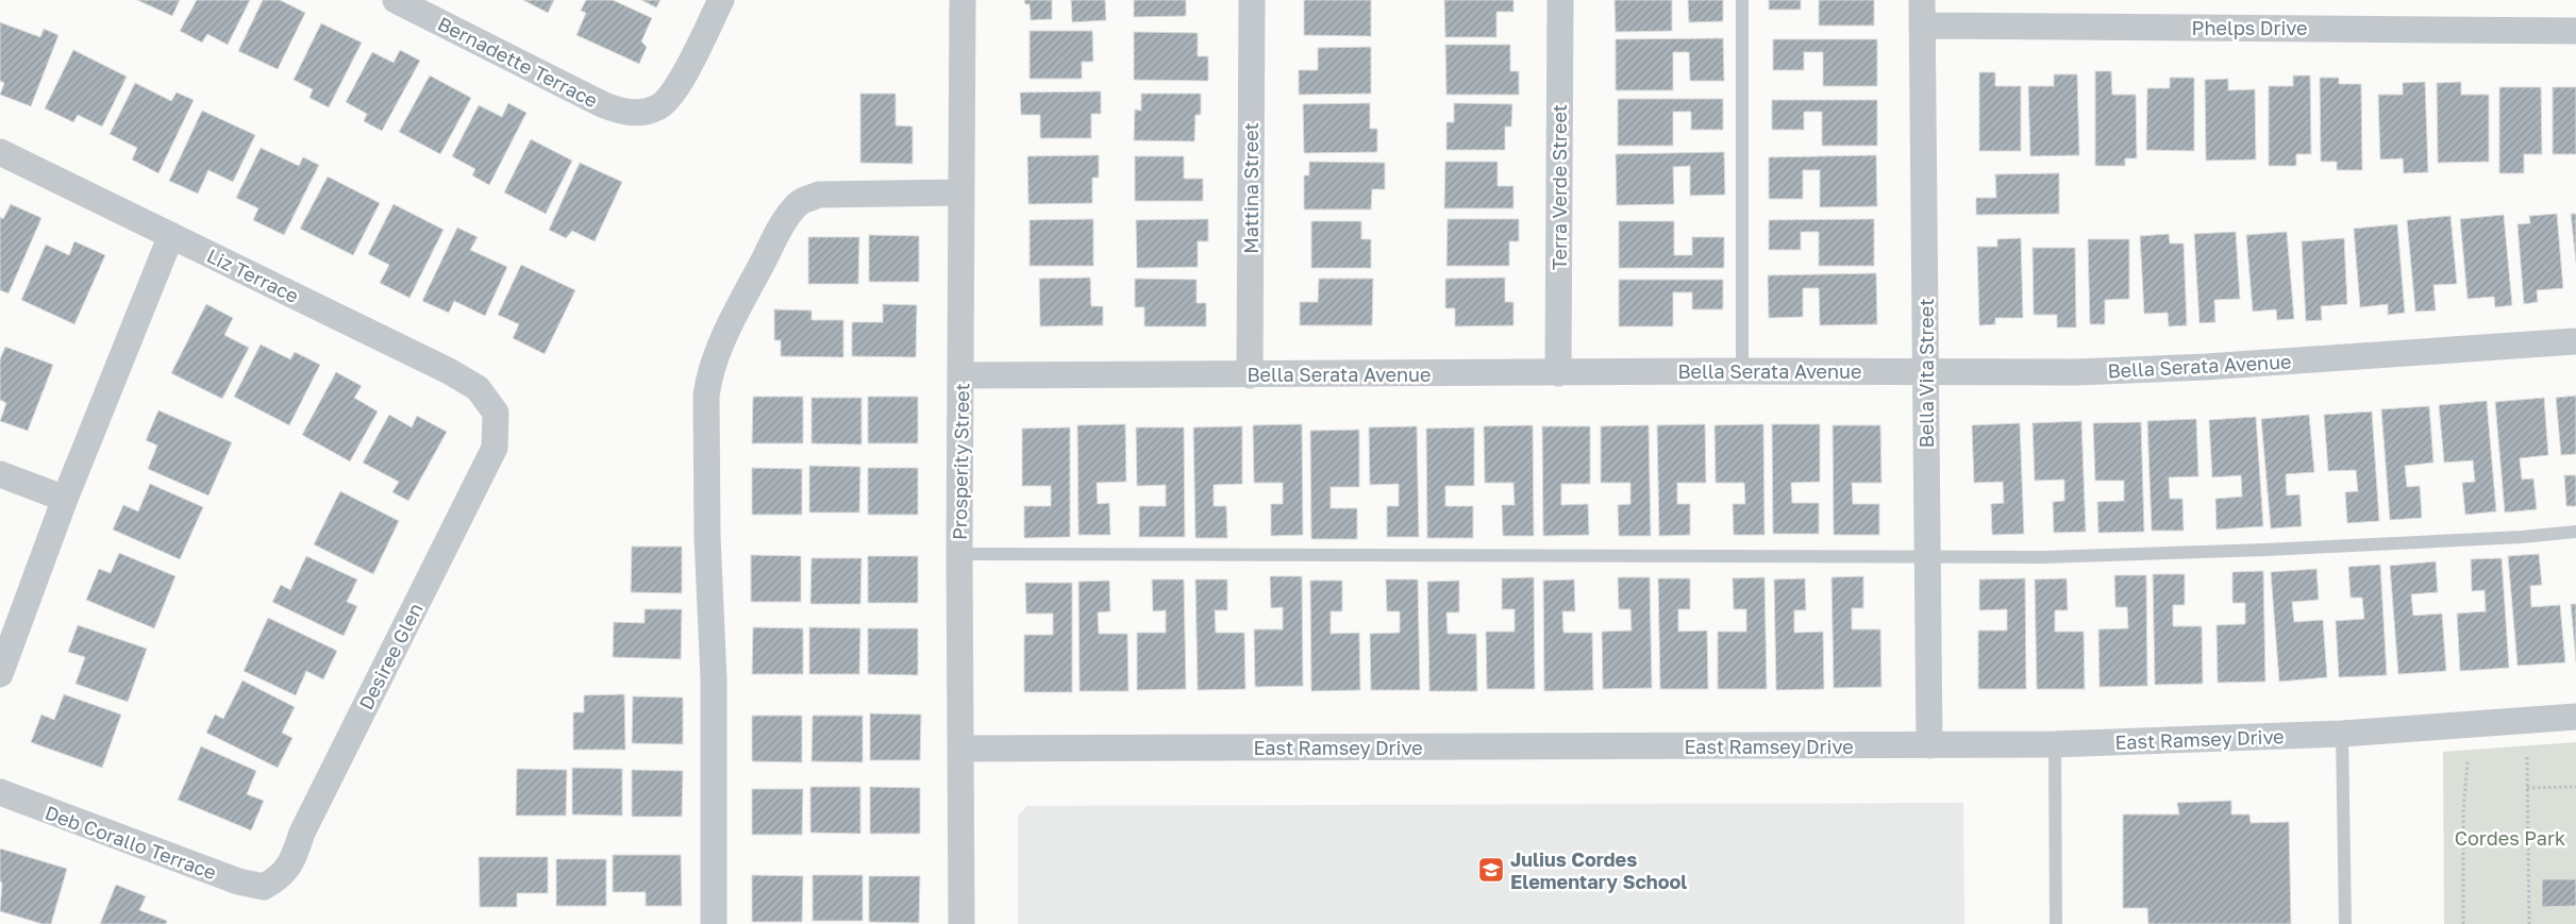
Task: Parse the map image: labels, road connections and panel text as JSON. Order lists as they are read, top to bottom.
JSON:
{
  "streets": {
    "street": [
      "Phelps Drive",
      "Bernadette Terrace",
      "Terra Verde Street",
      "Mattina Street",
      "Liz Terrace",
      "Bella Serata Avenue",
      "Bella Vita Street",
      "Prosperity Street",
      "Desiree Glen",
      "East Ramsey Drive",
      "Deb Corallo Terrace"
    ]
  },
  "crossings": [
    ["Phelps Drive", "Bella Vita Street"],
    ["Terra Verde Street", "Bella Serata Avenue"],
    ["Mattina Street", "Bella Serata Avenue"],
    ["Liz Terrace", "Desiree Glen"],
    ["Bella Serata Avenue", "Bella Vita Street"],
    ["Bella Serata Avenue", "Prosperity Street"],
    ["Bella Vita Street", "East Ramsey Drive"],
    ["Prosperity Street", "East Ramsey Drive"],
    ["Desiree Glen", "Deb Corallo Terrace"]
  ],
  "parks": ["Cordes Park"],
  "places": {
    "school or university": ["Julius Cordes Elementary School"]
  }
}
